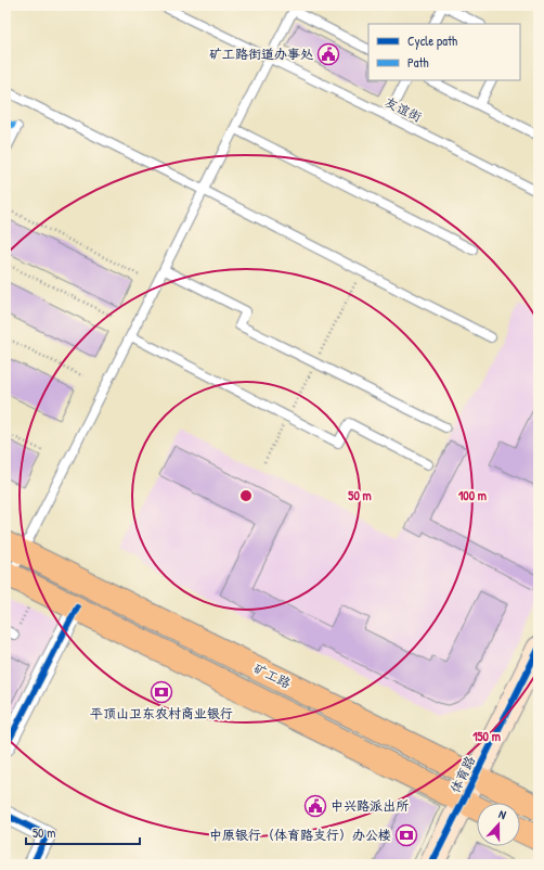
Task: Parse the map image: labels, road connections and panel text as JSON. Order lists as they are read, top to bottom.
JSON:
{
  "streets": {
    "main road": ["矿工路"],
    "street": ["体育路"],
    "lane": ["友谊街"]
  },
  "crossings": [
    ["矿工路", "体育路"]
  ],
  "places": {
    "public building": ["矿工路街道办事处", "中兴路派出所"],
    "bank": ["平顶山卫东农村商业银行", "中原银行（体育路支行）办公楼"]
  },
  "legend": ["Cycle path", "Path"],
  "scale_bar": "50 m",
  "north": "top",
  "rings": ["50 m", "100 m", "150 m"]
}
